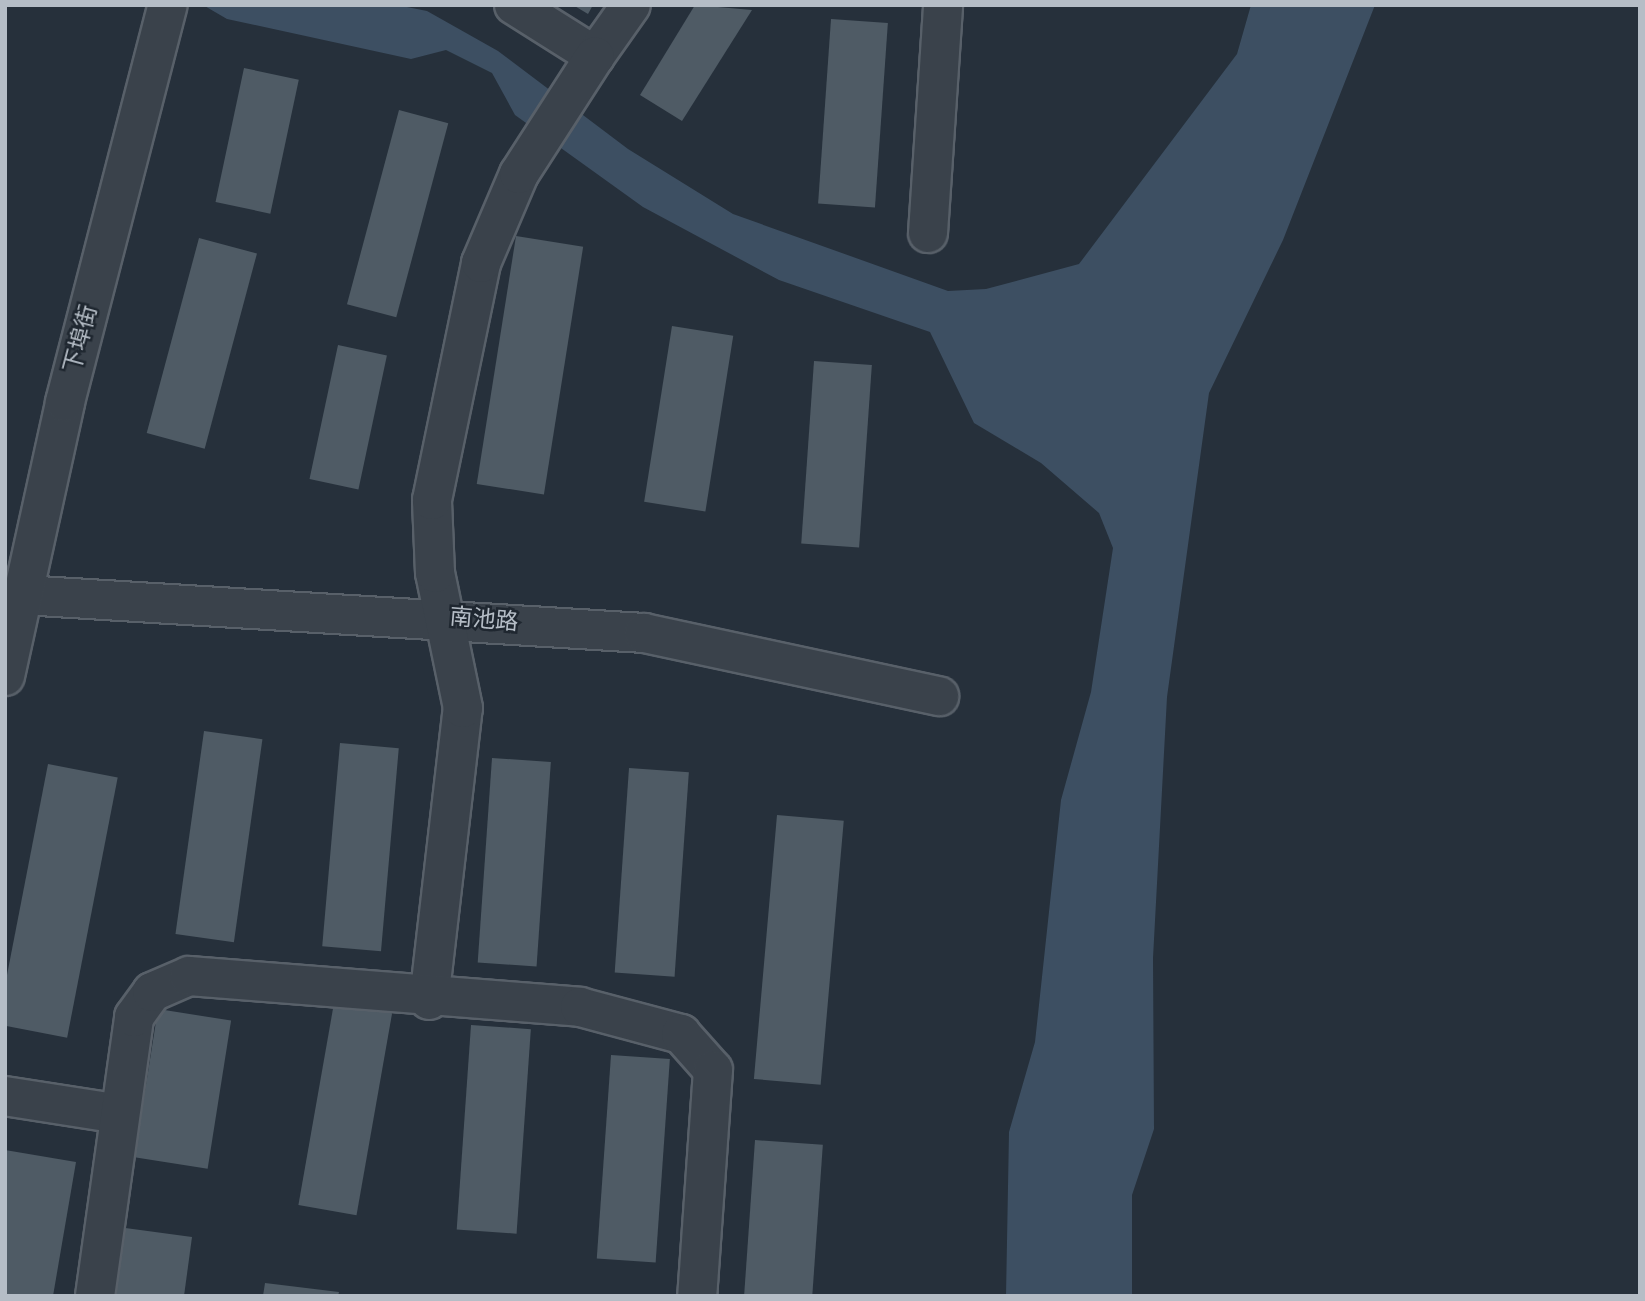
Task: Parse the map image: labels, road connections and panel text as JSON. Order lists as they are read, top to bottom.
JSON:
{
  "streets": {
    "street": ["下埠街", "南池路"]
  },
  "crossings": [
    ["下埠街", "南池路"]
  ]
}
